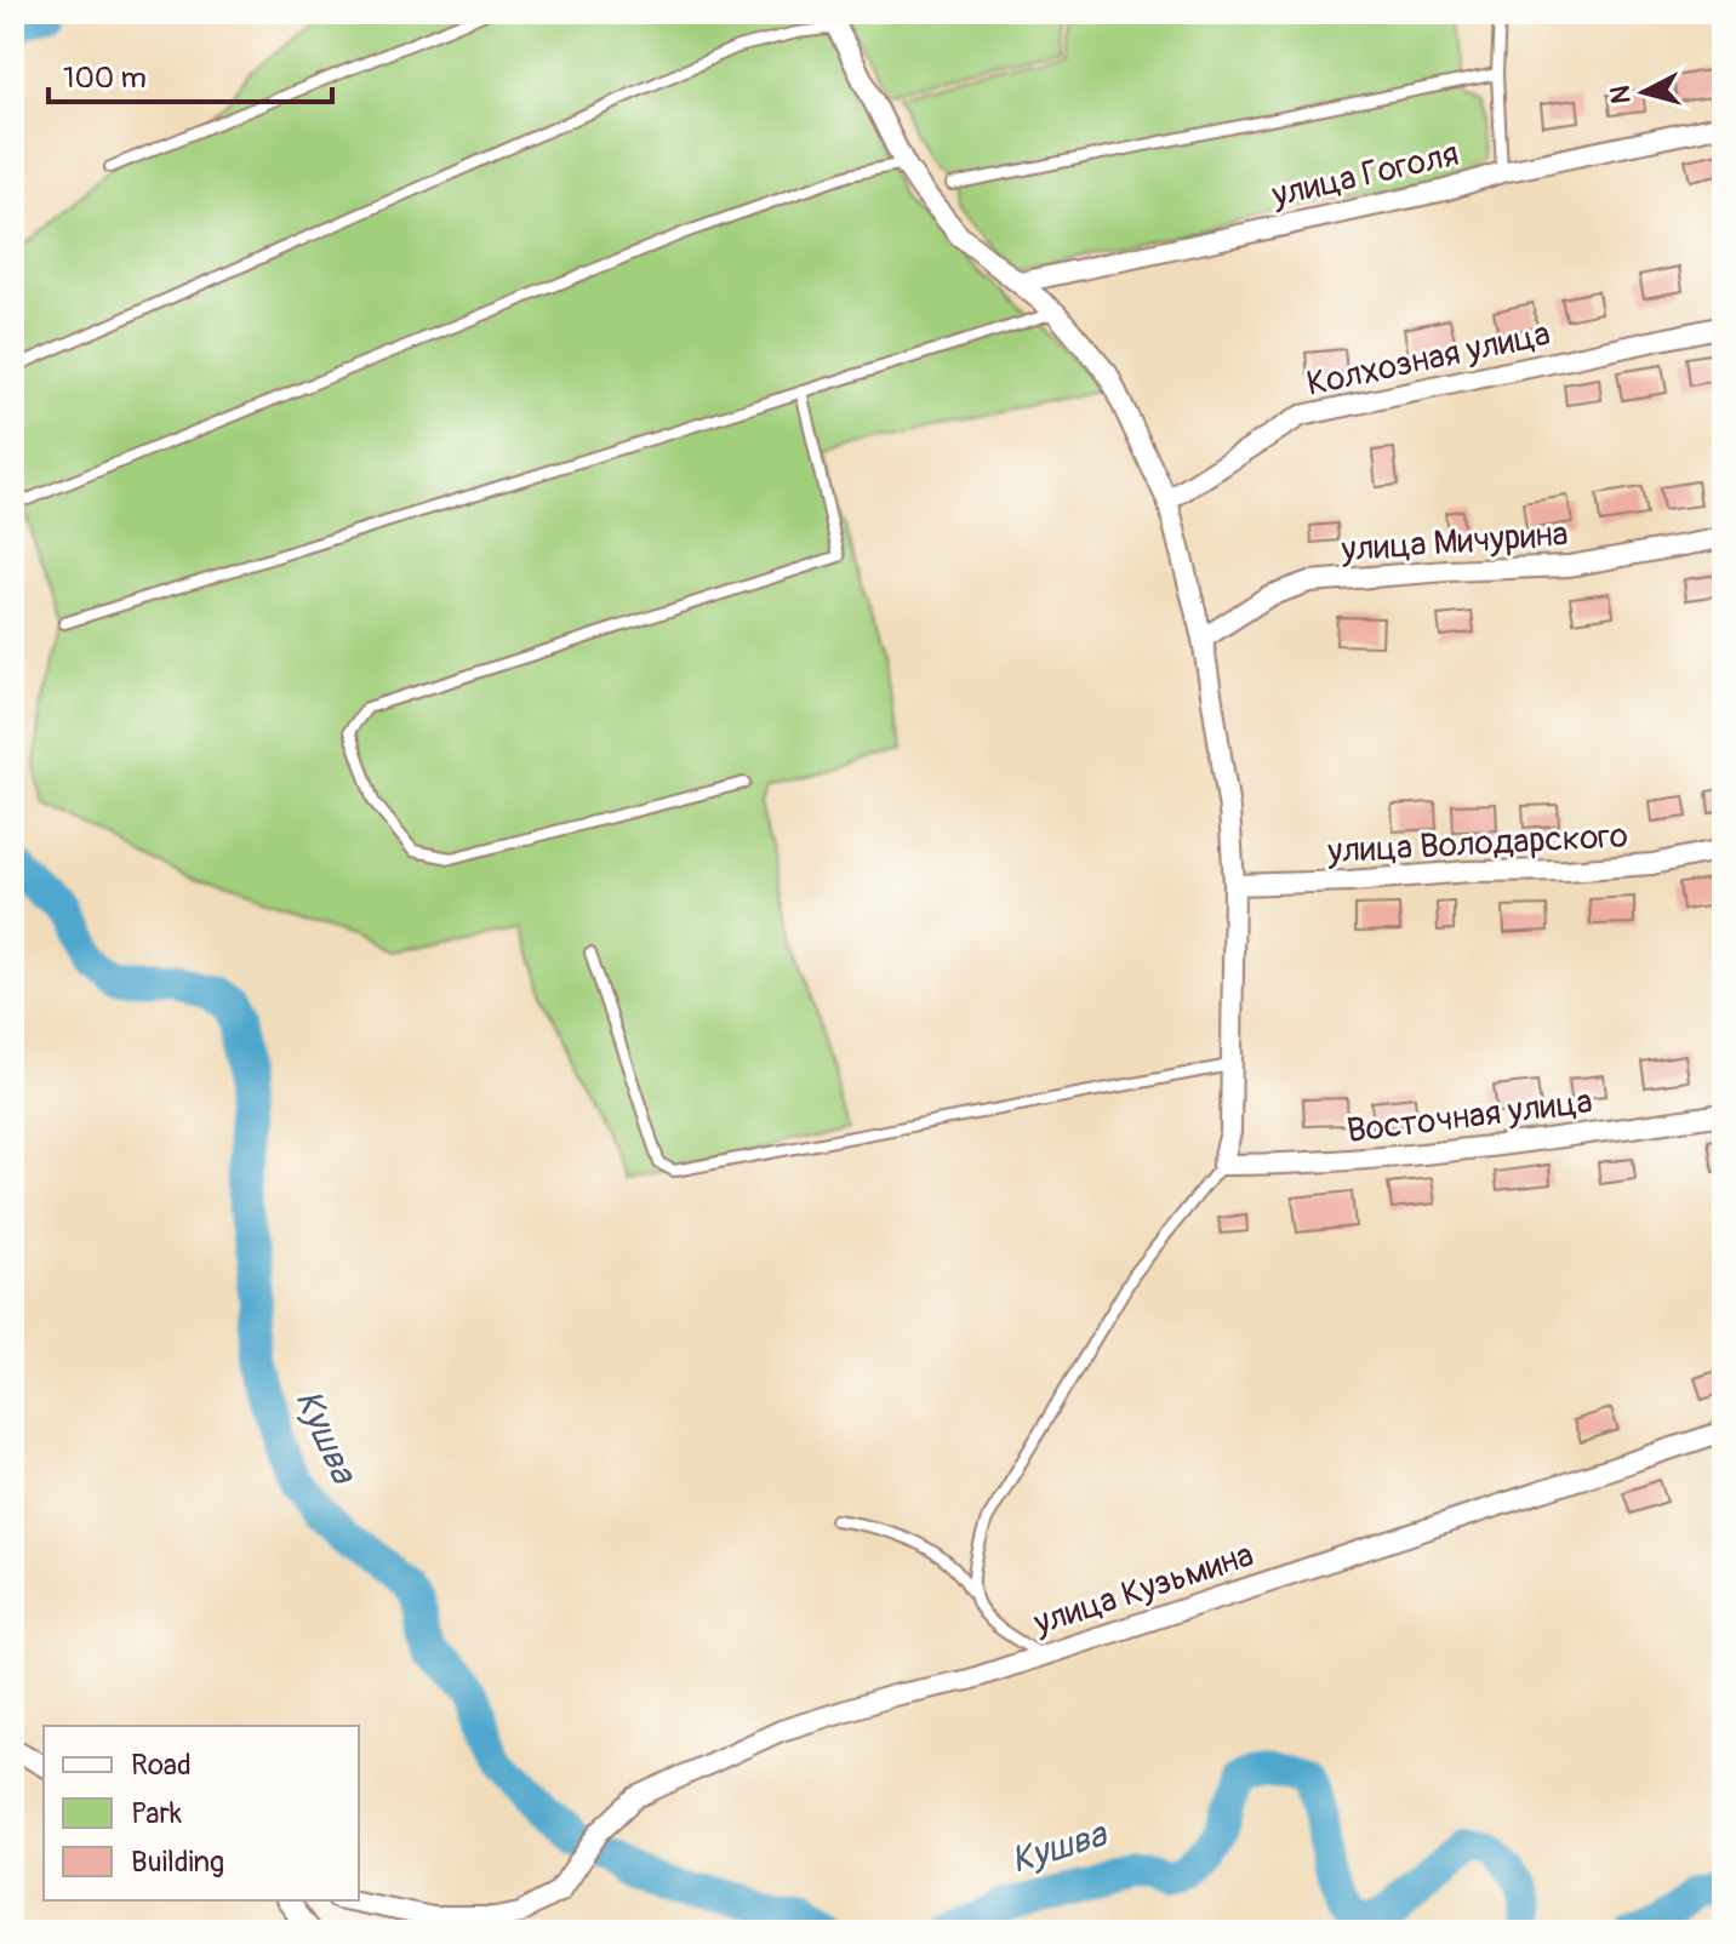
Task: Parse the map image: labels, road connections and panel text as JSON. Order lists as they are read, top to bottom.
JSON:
{
  "streets": {
    "street": [
      "улица Гоголя",
      "Колхозная улица",
      "улица Мичурина",
      "улица Володарского",
      "Восточная улица",
      "улица Кузьмина"
    ]
  },
  "water": ["Кушва"],
  "legend": ["Road", "Park", "Building"],
  "scale_bar": "100 m",
  "north": "left"
}
